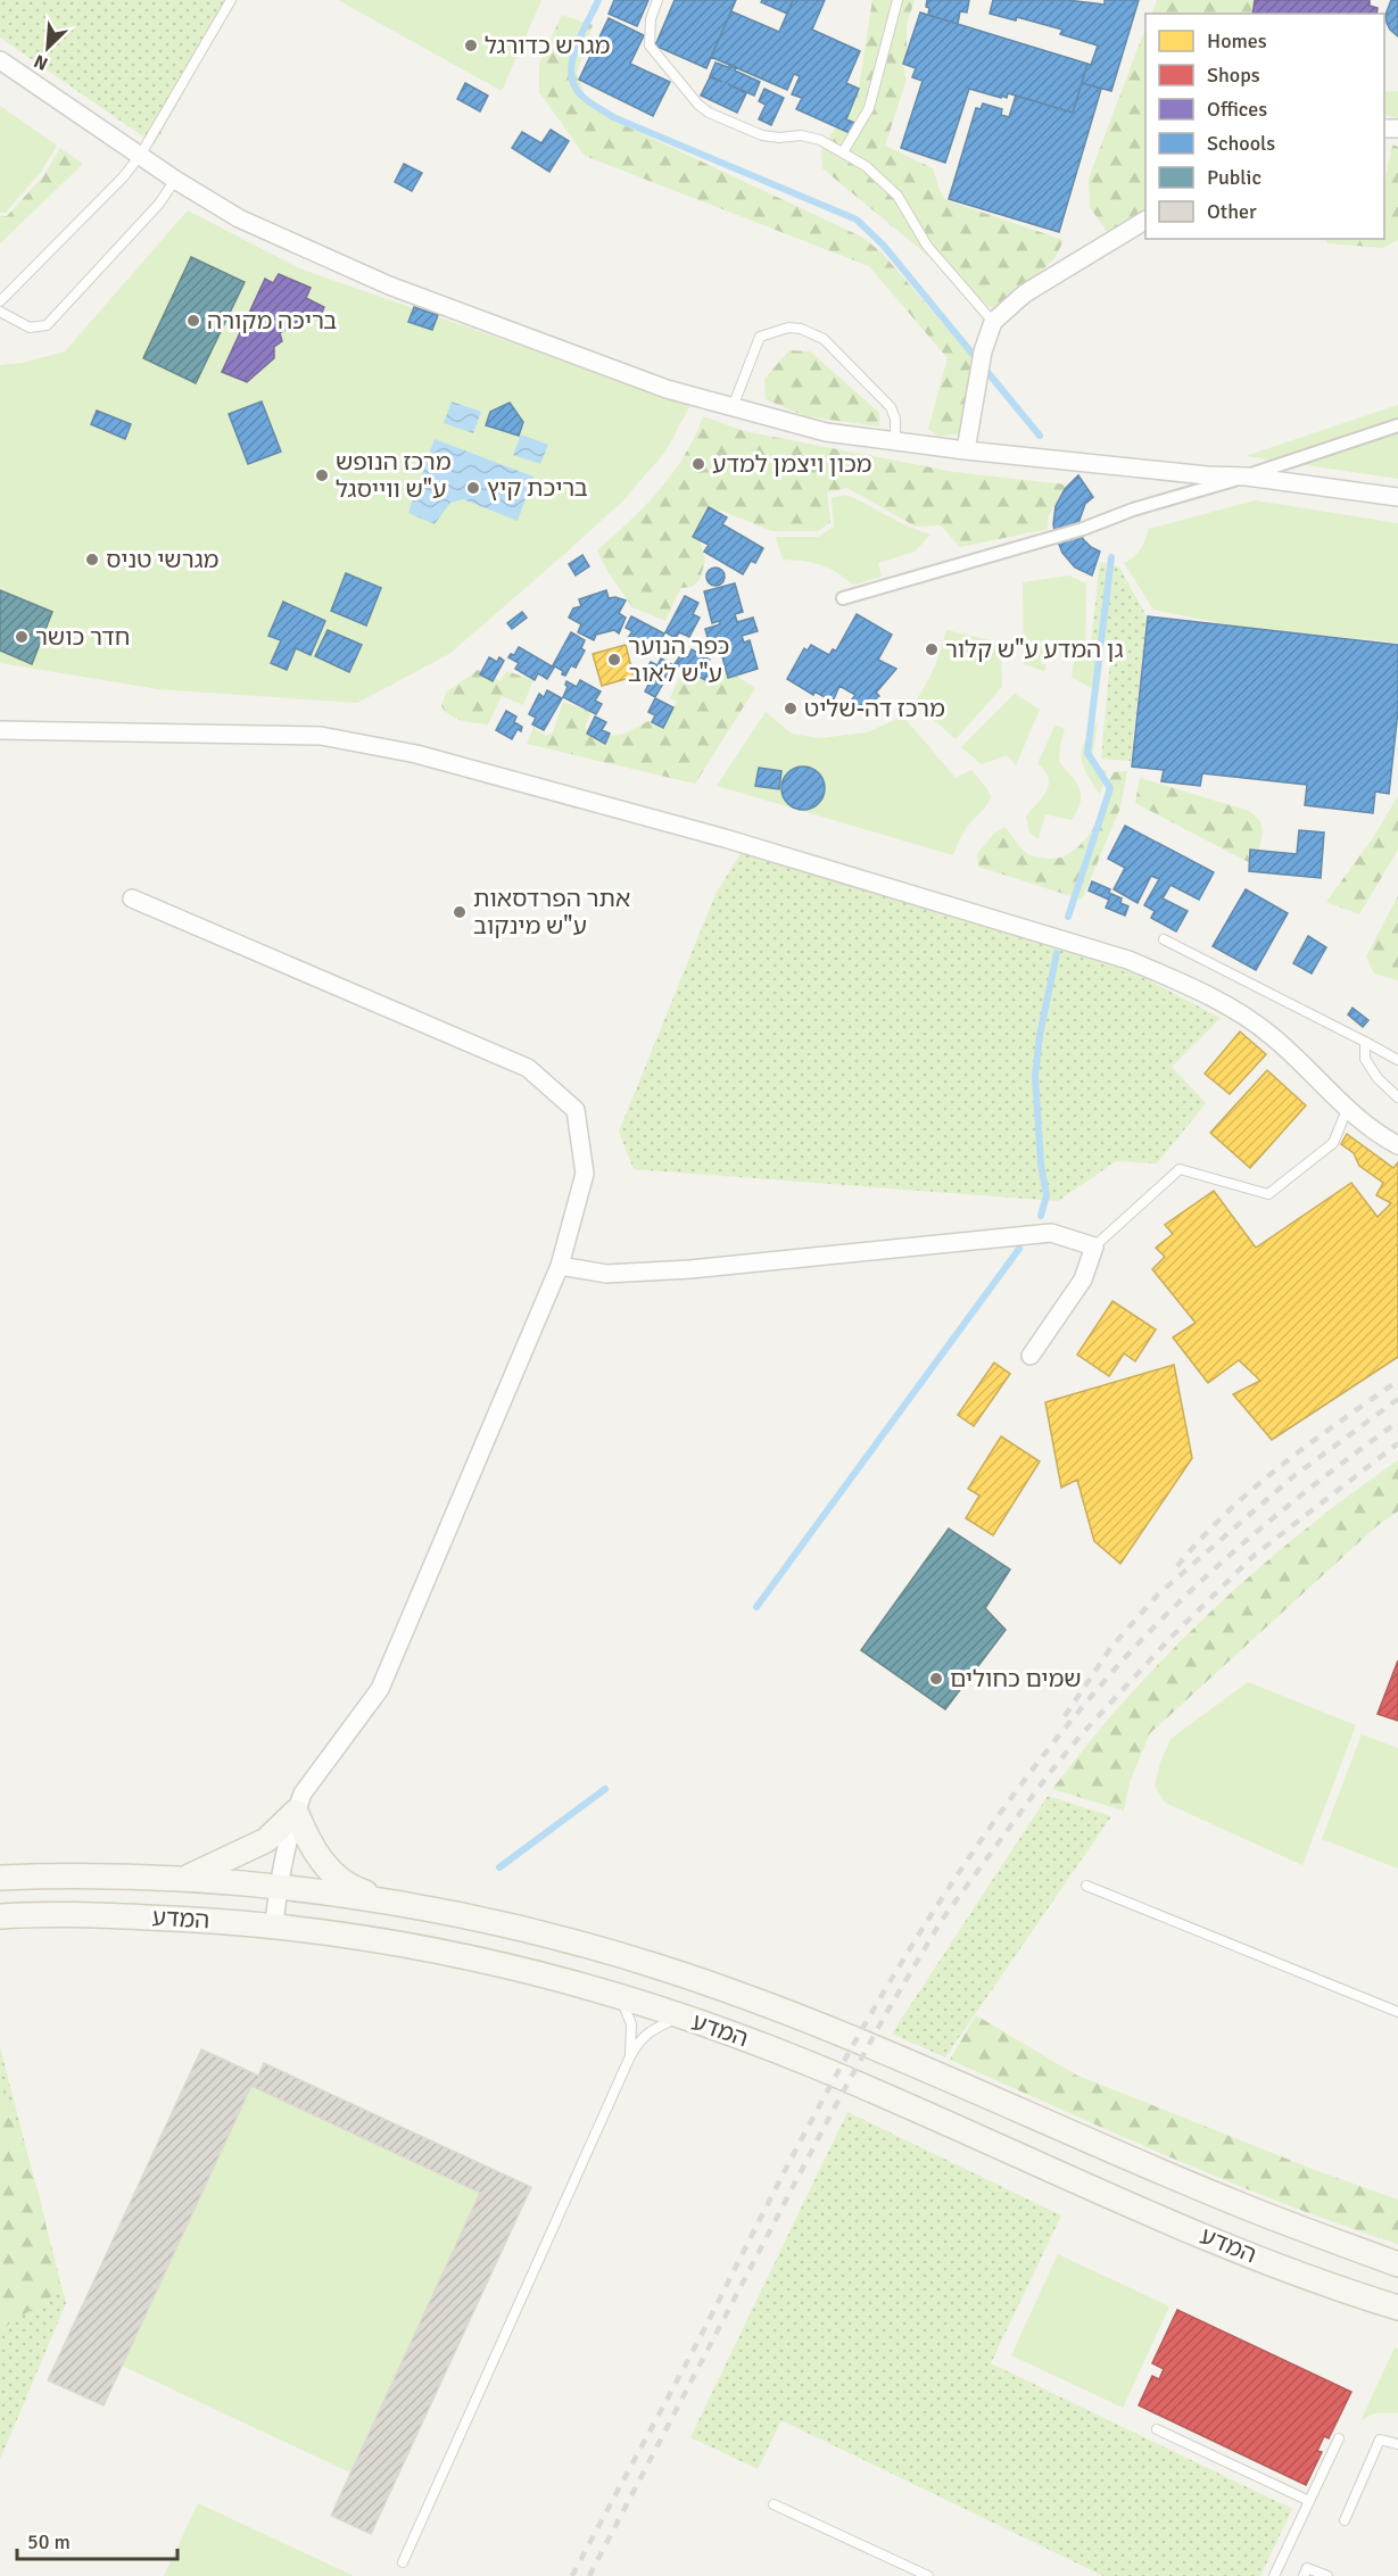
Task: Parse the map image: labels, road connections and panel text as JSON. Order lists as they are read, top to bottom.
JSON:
{
  "streets": {
    "main road": ["המדע"]
  },
  "places": [
    "מגרש כדורגל",
    "בריכה מקורה",
    "מכון ויצמן למדע",
    "מרכז הנופש ע\"ש ווייסגל",
    "בריכת קיץ",
    "מגרשי טניס",
    "חדר כושר",
    "גן המדע ע\"ש קלור",
    "כפר הנוער ע\"ש לאוב",
    "מרכז דה-שליט",
    "אתר הפרדסאות ע\"ש מינקוב",
    "שמים כחולים"
  ],
  "legend": [
    "Homes",
    "Shops",
    "Offices",
    "Schools",
    "Public",
    "Other"
  ],
  "scale_bar": "50 m",
  "north": "bottom left"
}
